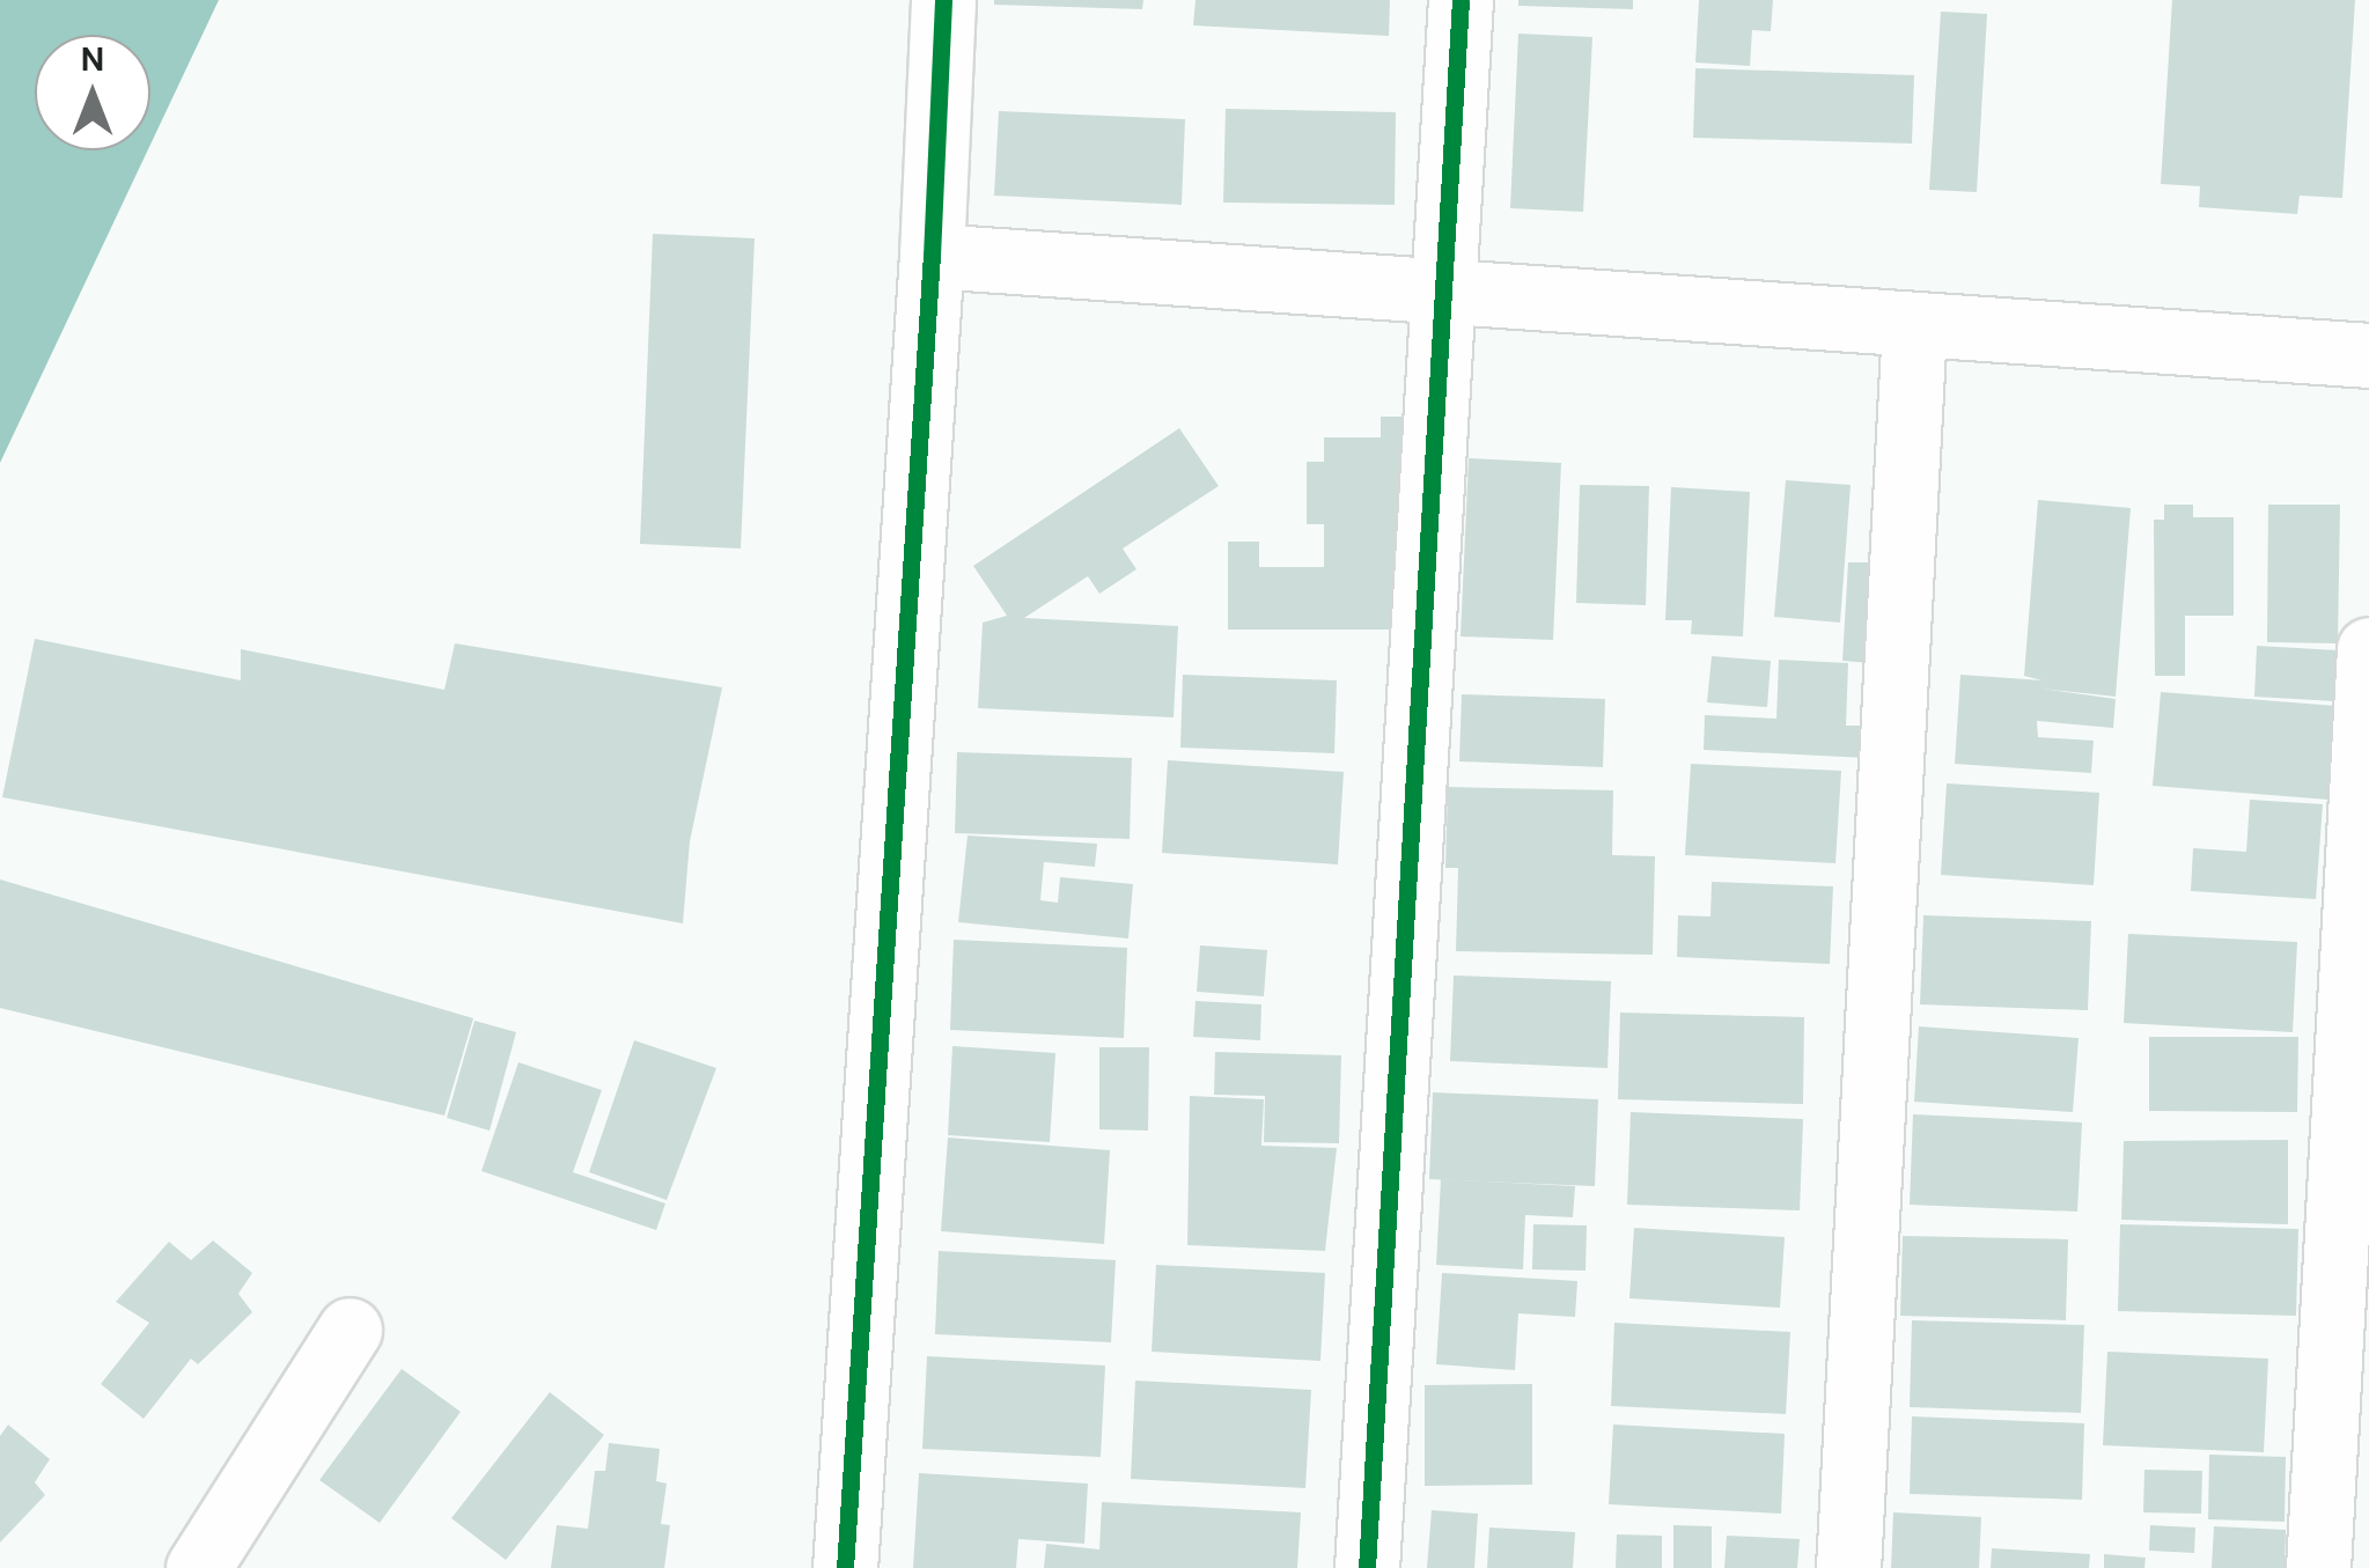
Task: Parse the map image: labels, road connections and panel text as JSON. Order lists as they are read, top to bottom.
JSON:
{
  "north": "top"
}
